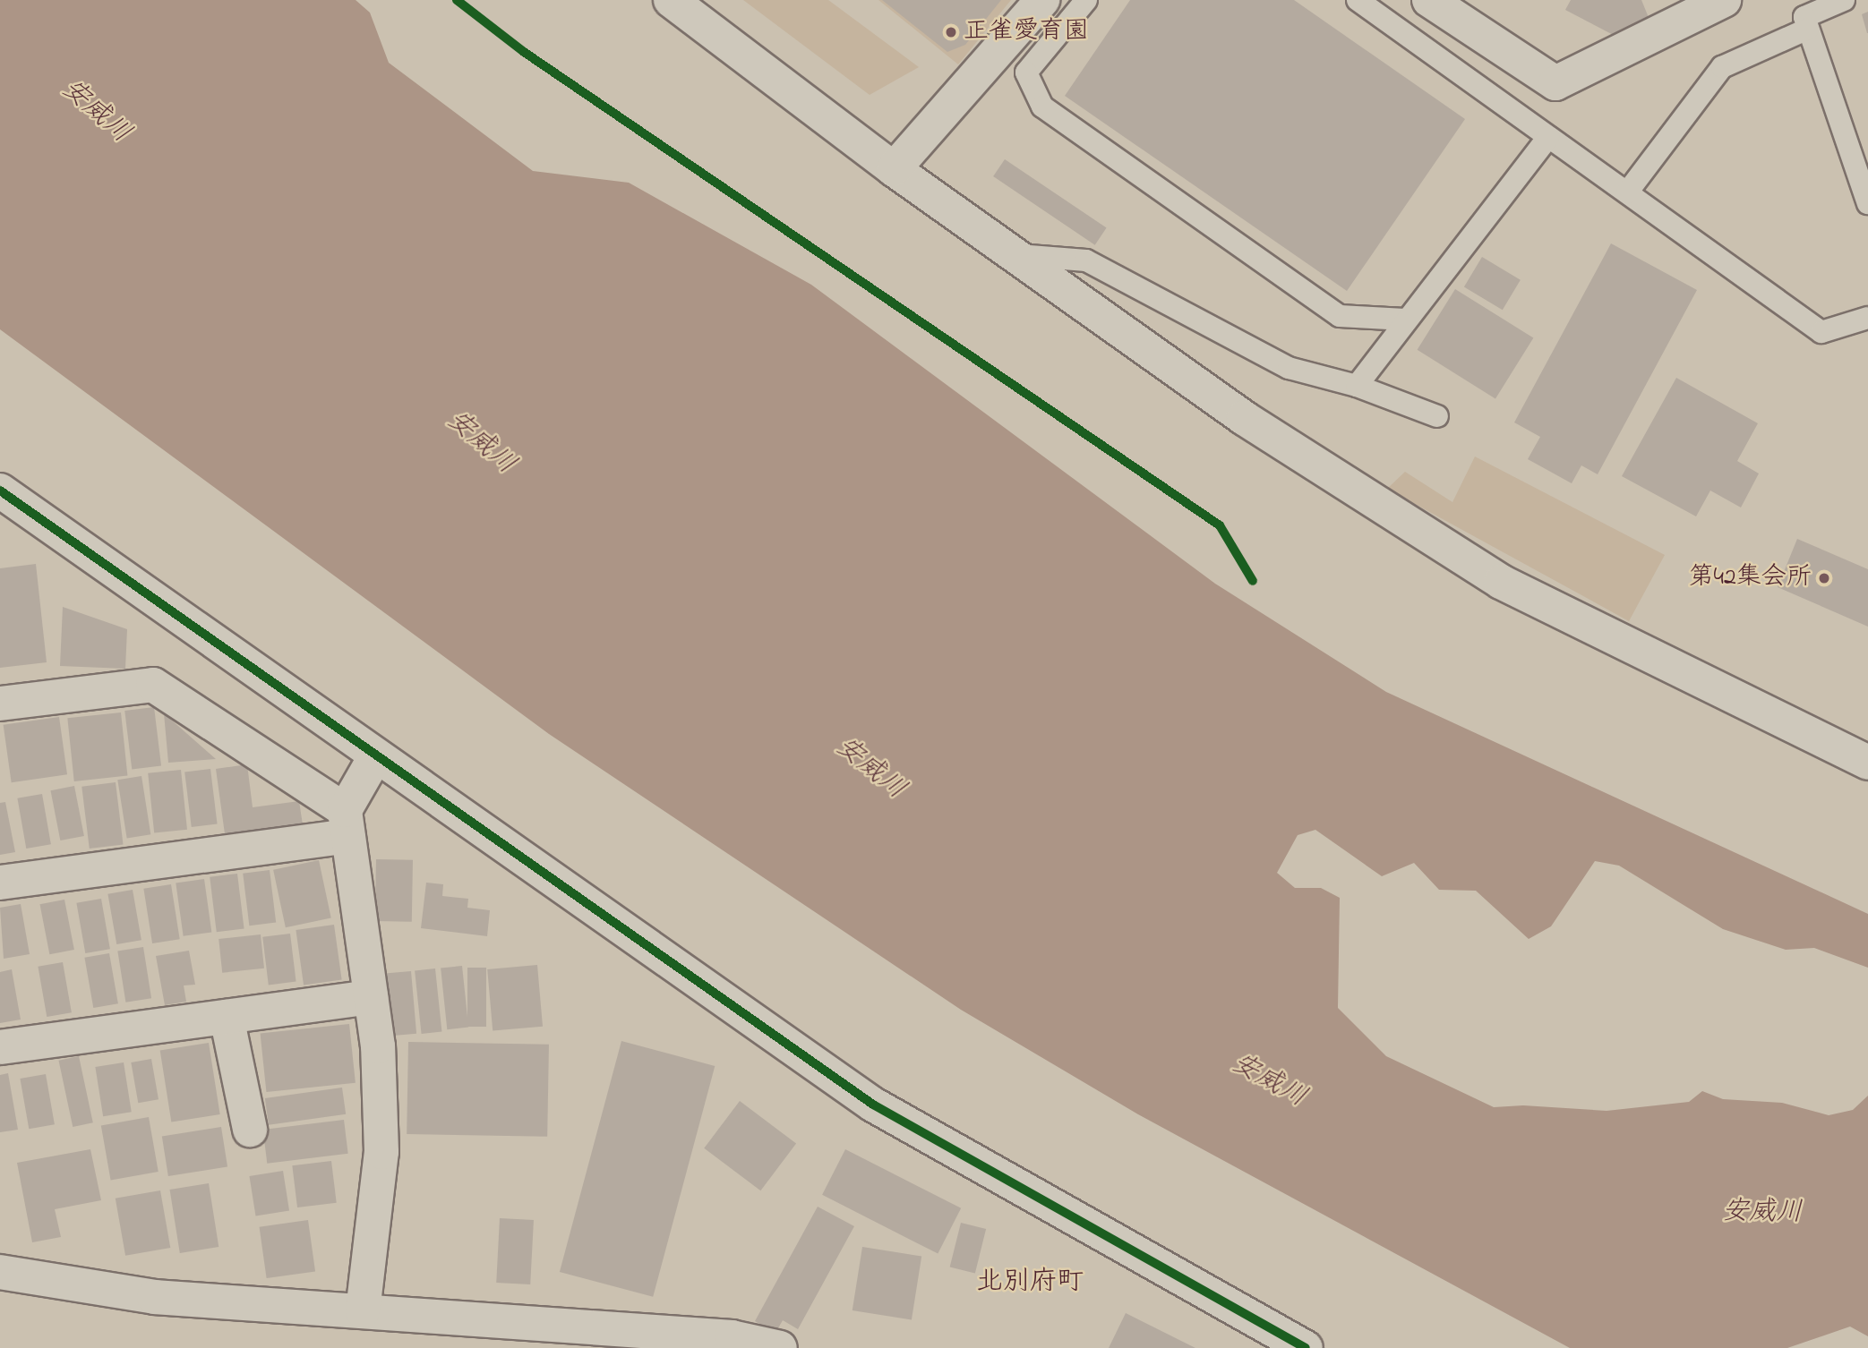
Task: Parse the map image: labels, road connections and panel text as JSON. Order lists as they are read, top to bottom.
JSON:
{
  "districts": ["北別府町"],
  "water": ["安威川"],
  "places": ["正雀愛育園", "第42集会所"]
}
